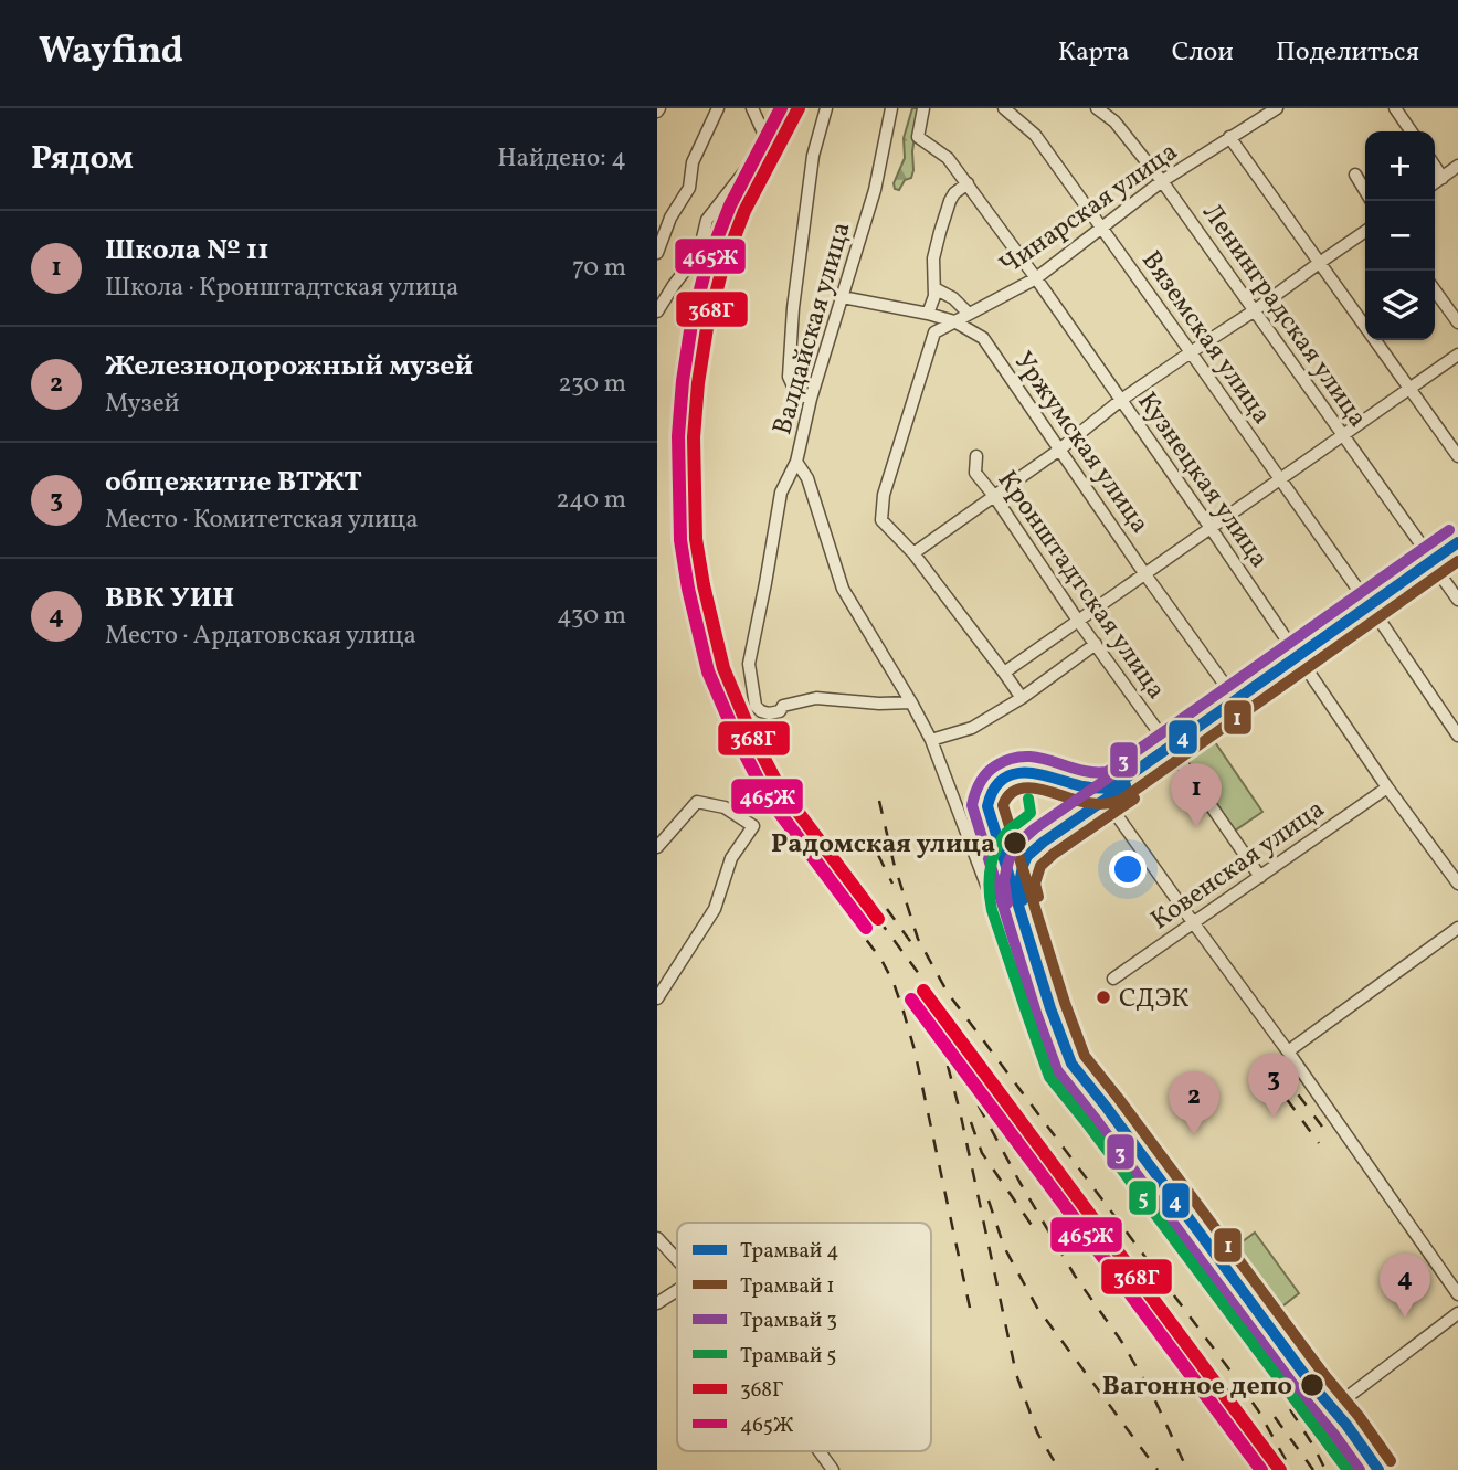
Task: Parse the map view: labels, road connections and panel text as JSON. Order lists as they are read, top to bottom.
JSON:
{
  "streets": {
    "street": [
      "Чинарская улица",
      "Ленинградская улица",
      "Валдайская улица",
      "Вяземская улица",
      "Уржумская улица",
      "Кузнецкая улица",
      "Кронштадтская улица",
      "Ковенская улица"
    ]
  },
  "crossings": [
    ["Чинарская улица", "Ленинградская улица"],
    ["Чинарская улица", "Вяземская улица"],
    ["Чинарская улица", "Уржумская улица"],
    ["Чинарская улица", "Кузнецкая улица"],
    ["Валдайская улица", "Уржумская улица"],
    ["Кузнецкая улица", "Ковенская улица"]
  ],
  "places": ["Радомская улица", "СДЭК", "Вагонное депо"],
  "lines": [
    "transit line 368Г",
    "transit line 465Ж",
    "tram line 3",
    "tram line 4",
    "tram line 1",
    "tram line 5"
  ],
  "legend": [
    "Трамвай 4",
    "Трамвай 1",
    "Трамвай 3",
    "Трамвай 5",
    "368Г",
    "465Ж"
  ],
  "page": {
    "header": "Wayfind",
    "nav": ["Карта", "Слои", "Поделиться"],
    "heading": ["Рядом", "Найдено: 4"],
    "map_buttons": ["+", "−"],
    "list": [
      {
        "mark": "1",
        "name": "Школа № 11",
        "note": "Школа · Кронштадтская улица",
        "value": "70 m"
      },
      {
        "mark": "2",
        "name": "Железнодорожный музей",
        "note": "Музей",
        "value": "230 m"
      },
      {
        "mark": "3",
        "name": "общежитие ВТЖТ",
        "note": "Место · Комитетская улица",
        "value": "240 m"
      },
      {
        "mark": "4",
        "name": "ВВК УИН",
        "note": "Место · Ардатовская улица",
        "value": "430 m"
      }
    ],
    "pins": [
      "1",
      "3",
      "2",
      "4"
    ]
  }
}
